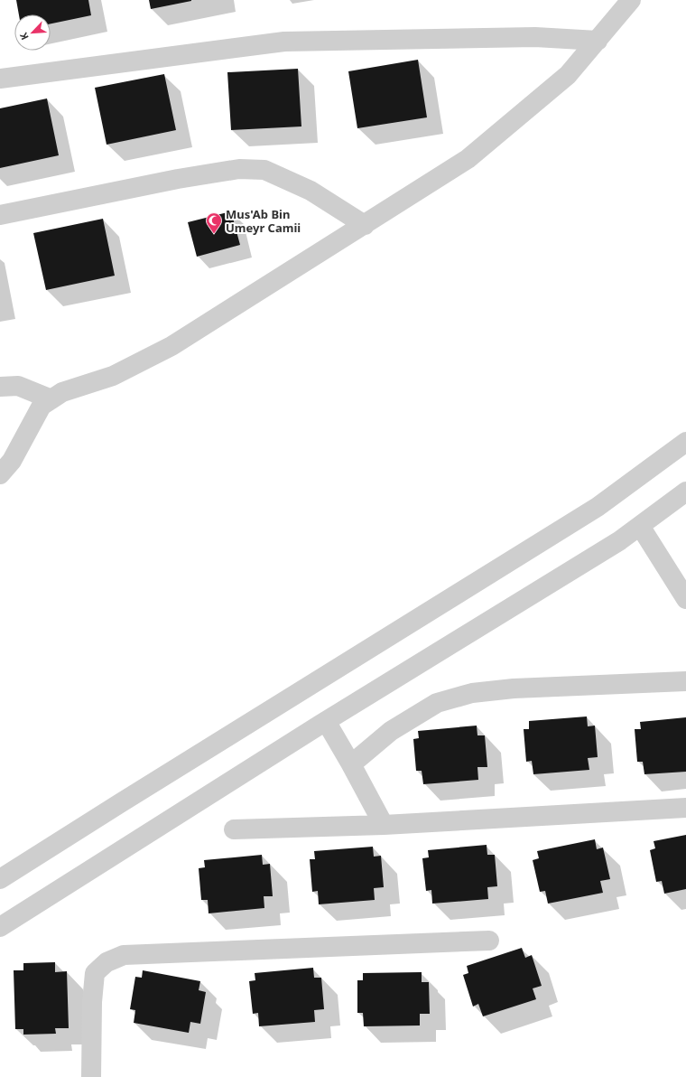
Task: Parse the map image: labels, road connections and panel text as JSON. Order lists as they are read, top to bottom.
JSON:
{
  "places": {
    "mosque": ["Mus'Ab Bin Umeyr Camii"]
  },
  "north": "bottom left"
}
